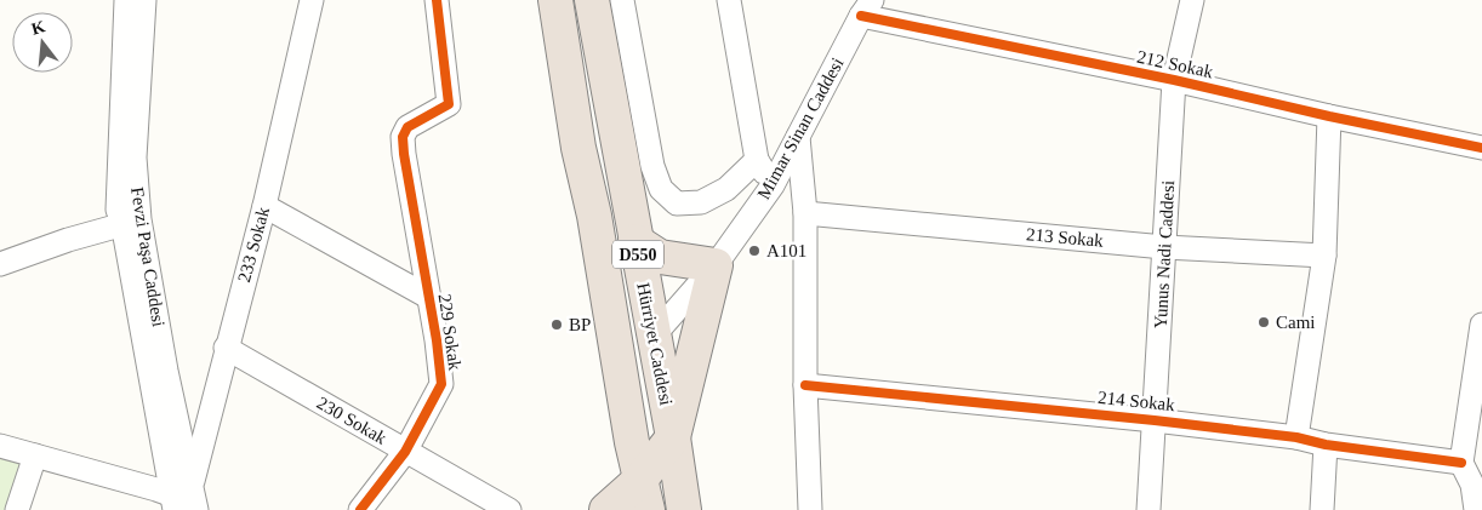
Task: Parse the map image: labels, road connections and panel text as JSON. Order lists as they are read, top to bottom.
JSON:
{
  "streets": {
    "highway": ["D550", "Hürriyet Caddesi"],
    "street": [
      "212 Sokak",
      "Mimar Sinan Caddesi",
      "213 Sokak",
      "233 Sokak",
      "Yunus Nadi Caddesi",
      "Fevzi Paşa Caddesi",
      "229 Sokak",
      "214 Sokak",
      "230 Sokak"
    ]
  },
  "crossings": [
    ["212 Sokak", "Mimar Sinan Caddesi"],
    ["212 Sokak", "Yunus Nadi Caddesi"],
    ["Mimar Sinan Caddesi", "Hürriyet Caddesi"],
    ["213 Sokak", "Yunus Nadi Caddesi"],
    ["233 Sokak", "Fevzi Paşa Caddesi"],
    ["233 Sokak", "230 Sokak"],
    ["Yunus Nadi Caddesi", "214 Sokak"],
    ["229 Sokak", "230 Sokak"]
  ],
  "places": ["A101", "Cami", "BP"],
  "north": "top"
}
